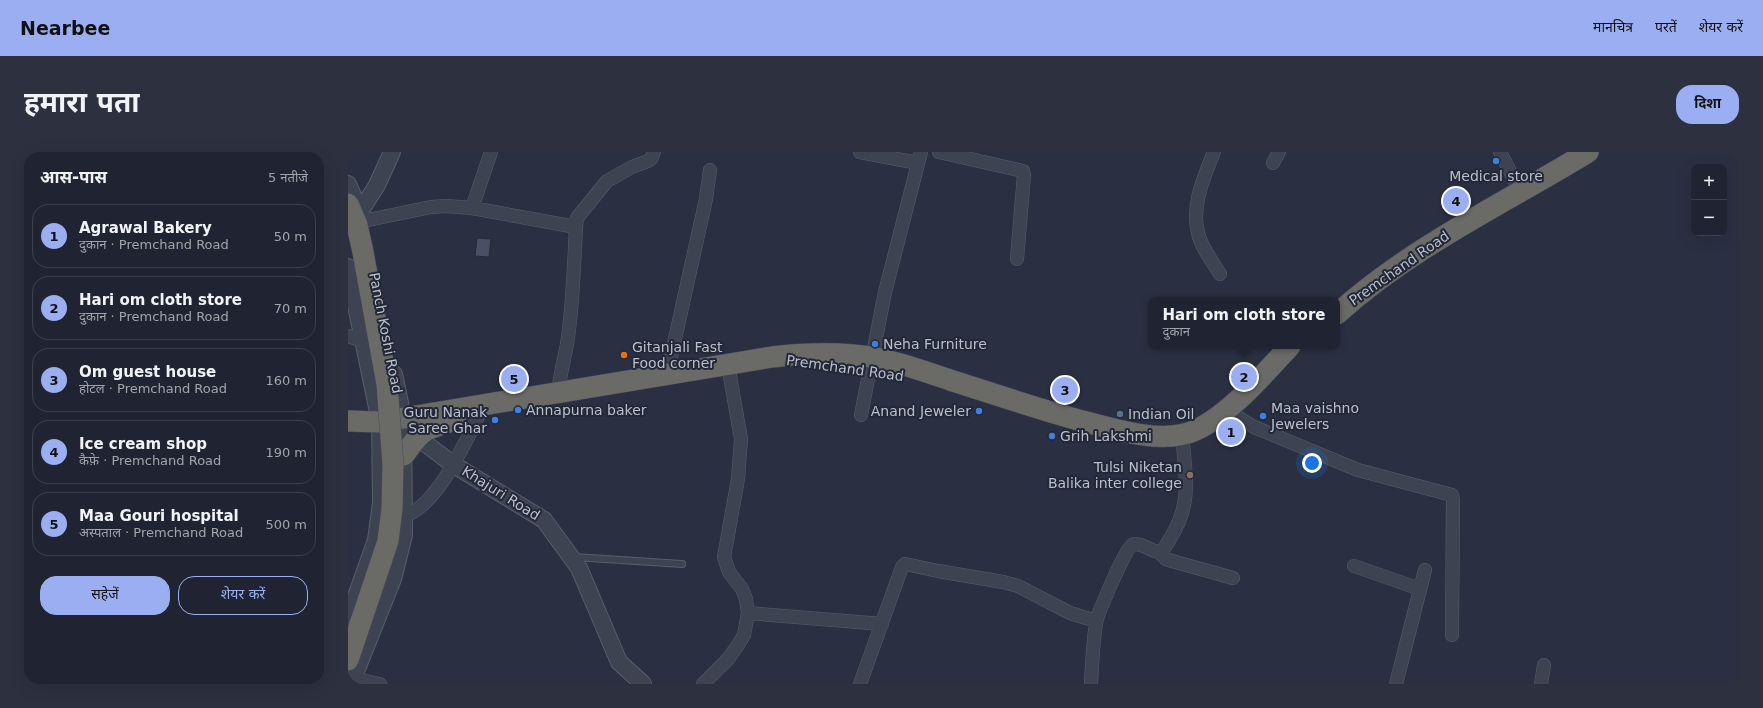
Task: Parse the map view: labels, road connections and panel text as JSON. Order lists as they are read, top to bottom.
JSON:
{
  "streets": {
    "highway": ["Premchand Road"],
    "street": ["Panch Koshi Road", "Khajuri Road"]
  },
  "crossings": [
    ["Premchand Road", "Panch Koshi Road"]
  ],
  "places": [
    "Medical store",
    "Neha Furniture",
    "Gitanjali Fast Food corner",
    "Annapurna baker",
    "Anand Jeweler",
    "Indian Oil",
    "Maa vaishno Jewelers",
    "Guru Nanak Saree Ghar",
    "Grih Lakshmi",
    "Tulsi Niketan Balika inter college"
  ],
  "page": {
    "header": "Nearbee",
    "nav": ["मानचित्र", "परतें", "शेयर करें"],
    "buttons": [
      "दिशा",
      ["सहेजें", "शेयर करें"]
    ],
    "title": "हमारा पता",
    "heading": ["आस-पास", "5 नतीजे"],
    "map_buttons": ["+", "−"],
    "pins": [
      "4",
      "2",
      "5",
      "3",
      "1"
    ],
    "list": [
      {
        "mark": "1",
        "name": "Agrawal Bakery",
        "note": "दुकान · Premchand Road",
        "value": "50 m"
      },
      {
        "mark": "2",
        "name": "Hari om cloth store",
        "note": "दुकान · Premchand Road",
        "value": "70 m"
      },
      {
        "mark": "3",
        "name": "Om guest house",
        "note": "होटल · Premchand Road",
        "value": "160 m"
      },
      {
        "mark": "4",
        "name": "Ice cream shop",
        "note": "कैफ़े · Premchand Road",
        "value": "190 m"
      },
      {
        "mark": "5",
        "name": "Maa Gouri hospital",
        "note": "अस्पताल · Premchand Road",
        "value": "500 m"
      }
    ],
    "popup": ["Hari om cloth store", "दुकान"]
  }
}
